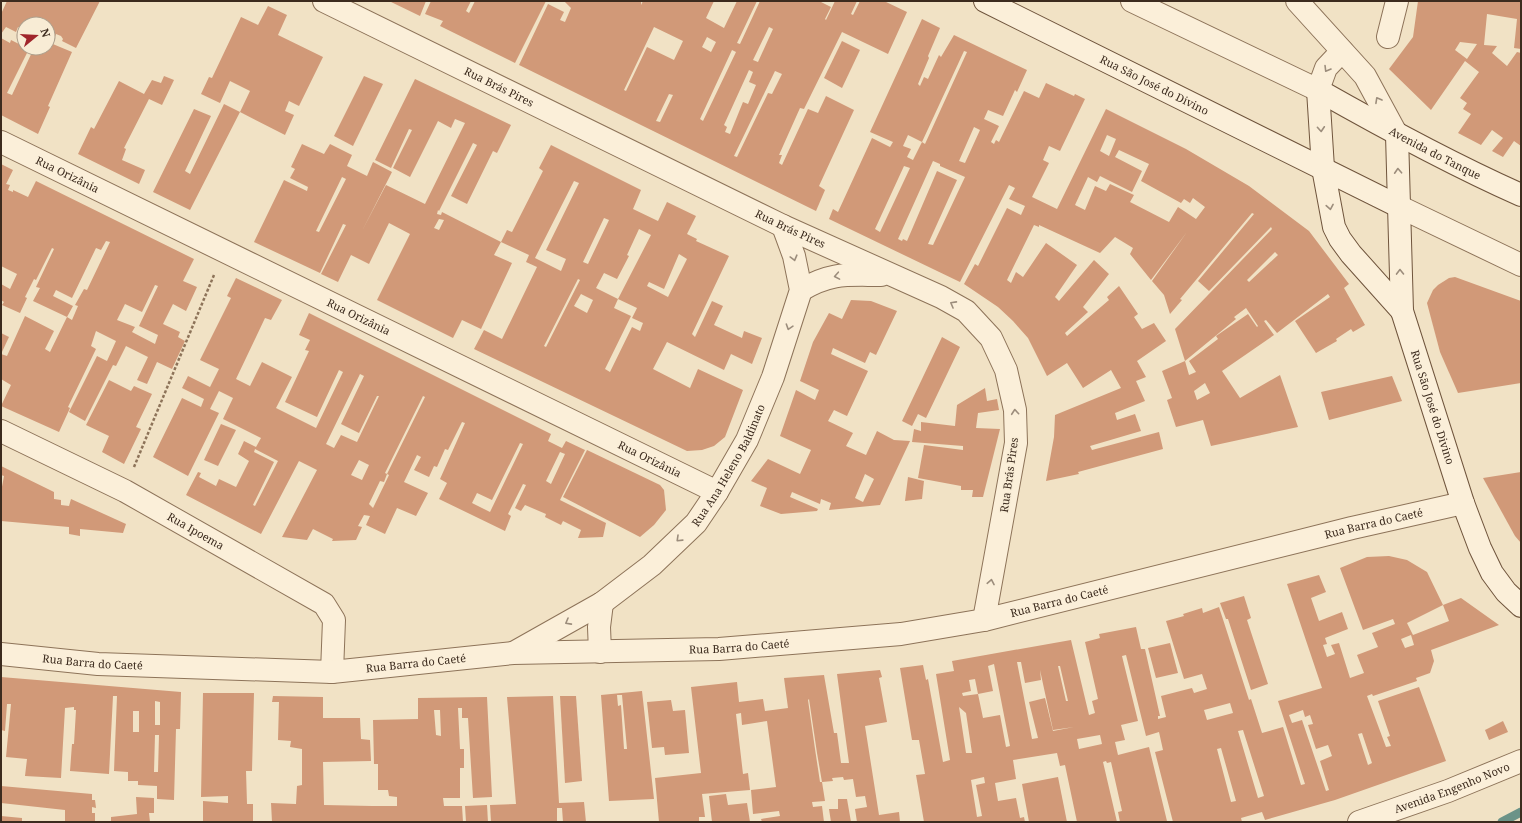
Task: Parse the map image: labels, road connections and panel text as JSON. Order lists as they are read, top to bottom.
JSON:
{
  "streets": {
    "street": [
      "Rua São José do Divino",
      "Rua Brás Pires",
      "Avenida do Tanque",
      "Rua Orizânia",
      "Rua Ana Heleno Baldinato",
      "Rua Barra do Caeté",
      "Rua Ipoema",
      "Avenida Engenho Novo"
    ]
  },
  "crossings": [
    ["Rua São José do Divino", "Avenida do Tanque"],
    ["Rua São José do Divino", "Rua Barra do Caeté"],
    ["Rua Brás Pires", "Rua Ana Heleno Baldinato"],
    ["Rua Brás Pires", "Rua Barra do Caeté"],
    ["Rua Orizânia", "Rua Ana Heleno Baldinato"],
    ["Rua Ana Heleno Baldinato", "Rua Barra do Caeté"],
    ["Rua Barra do Caeté", "Rua Ipoema"]
  ],
  "one_way": ["Rua Ana Heleno Baldinato"],
  "north": "right"
}
